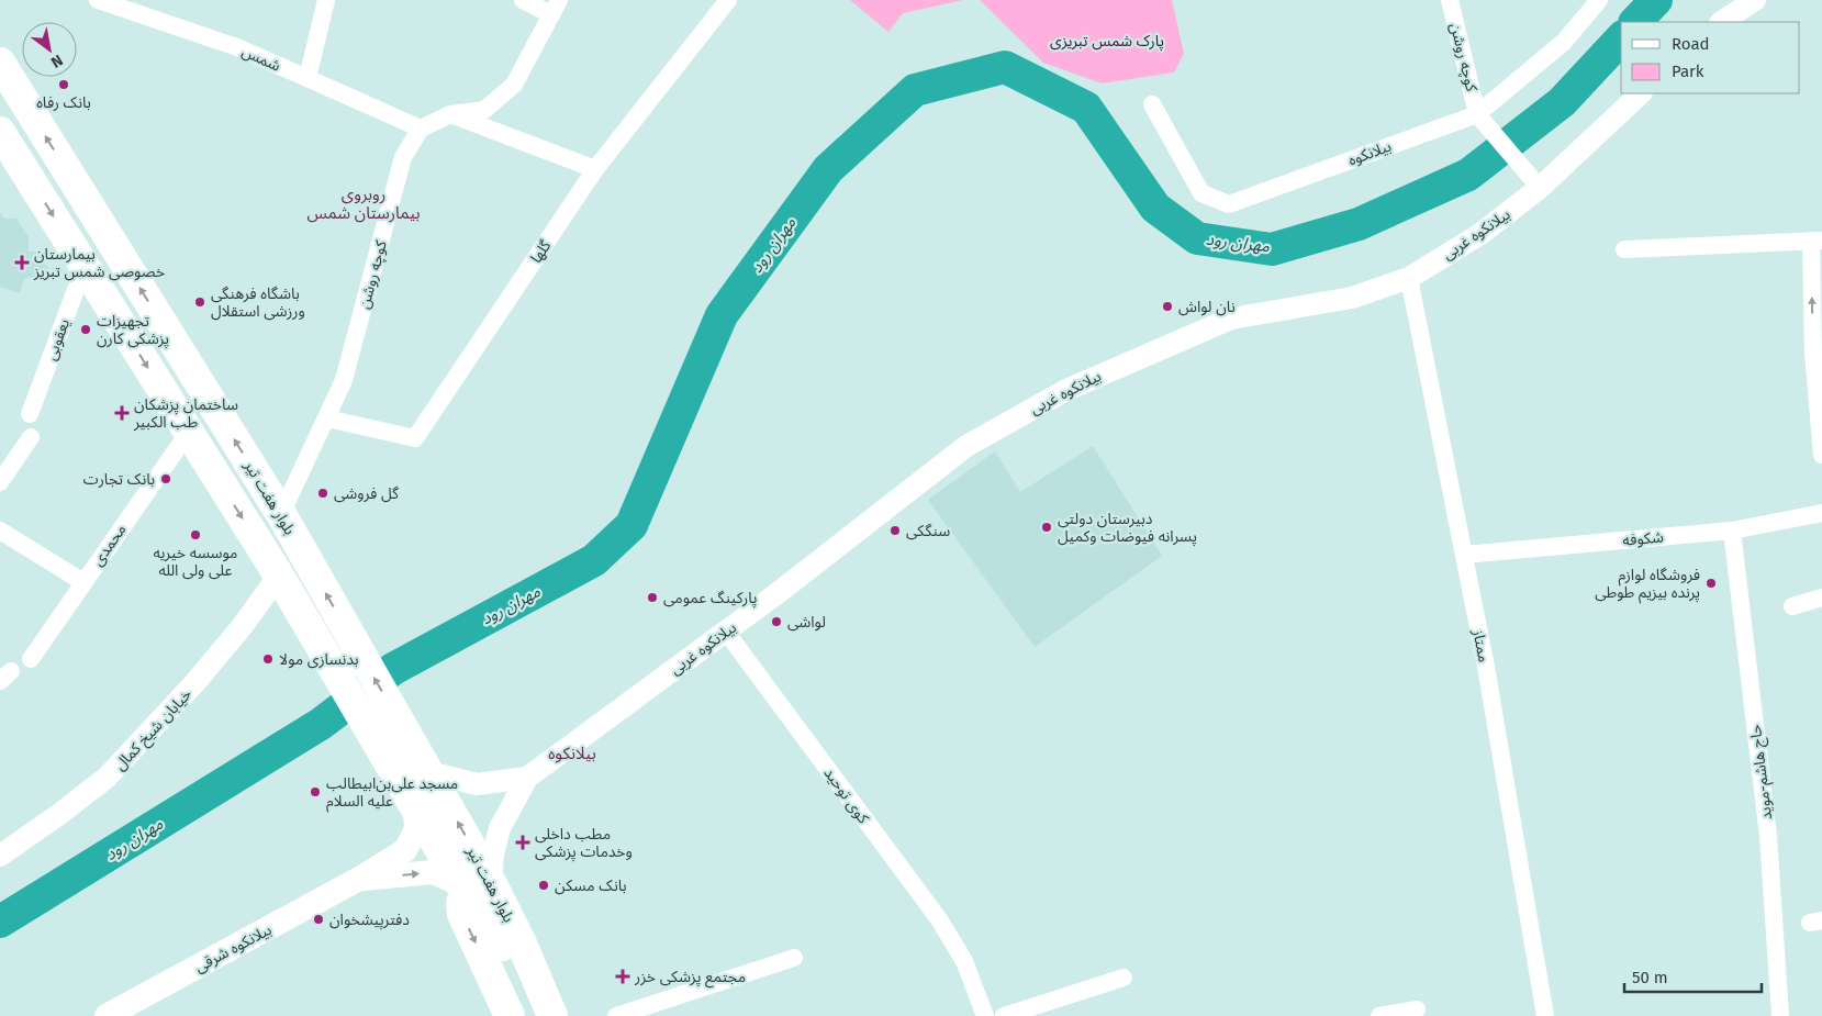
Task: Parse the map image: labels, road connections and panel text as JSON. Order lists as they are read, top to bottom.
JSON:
{
  "streets": {
    "highway": ["بلوار هفت تیر"],
    "main road": ["بیلانکوه شرقی"],
    "street": [
      "کوچه روشن",
      "شمس",
      "بیلانکوه",
      "بیلانکوه غربی",
      "گلها",
      "یعقوبی",
      "شکوفه",
      "محمدی",
      "ممتاز",
      "خیابان شیخ کمال",
      "حاج هاشم-موید",
      "کوی توحید"
    ]
  },
  "crossings": [
    ["کوچه روشن", "شمس"],
    ["کوچه روشن", "بیلانکوه"],
    ["کوچه روشن", "گلها"],
    ["کوچه روشن", "بلوار هفت تیر"],
    ["بیلانکوه غربی", "بلوار هفت تیر"],
    ["بیلانکوه غربی", "ممتاز"],
    ["بیلانکوه غربی", "کوی توحید"],
    ["یعقوبی", "بلوار هفت تیر"],
    ["بلوار هفت تیر", "محمدی"],
    ["بلوار هفت تیر", "خیابان شیخ کمال"],
    ["بلوار هفت تیر", "بیلانکوه شرقی"],
    ["شکوفه", "ممتاز"],
    ["شکوفه", "حاج هاشم-موید"]
  ],
  "districts": ["روبروی بیمارستان شمس", "بیلانکوه"],
  "water": ["مهران رود"],
  "parks": ["پارک شمس تبریزی"],
  "places": {
    "other": [
      "بانک رفاه",
      "باشگاه فرهنگی ورزشی استقلال",
      "نان لواش",
      "تجهیزات پزشکی کارن",
      "بانک تجارت",
      "گل فروشی",
      "دبیرستان دولتی پسرانه فیوضات وکمیل",
      "سنگکی",
      "موسسه خیریه علی ولی الله",
      "فروشگاه لوازم پرنده بیزیم طوطی",
      "پارکینگ عمومی",
      "لواشی",
      "بدنسازی مولا",
      "مسجد علی‌بن‌ابیطالب علیه السلام",
      "بانک مسکن",
      "دفترپیشخوان"
    ],
    "health": [
      "بیمارستان خصوصی شمس تبریز",
      "ساختمان پزشکان طب الکبیر",
      "مطب داخلی وخدمات پزشکی",
      "مجتمع پزشکی خزر"
    ]
  },
  "legend": ["Road", "Park"],
  "scale_bar": "50 m",
  "north": "bottom right"
}
